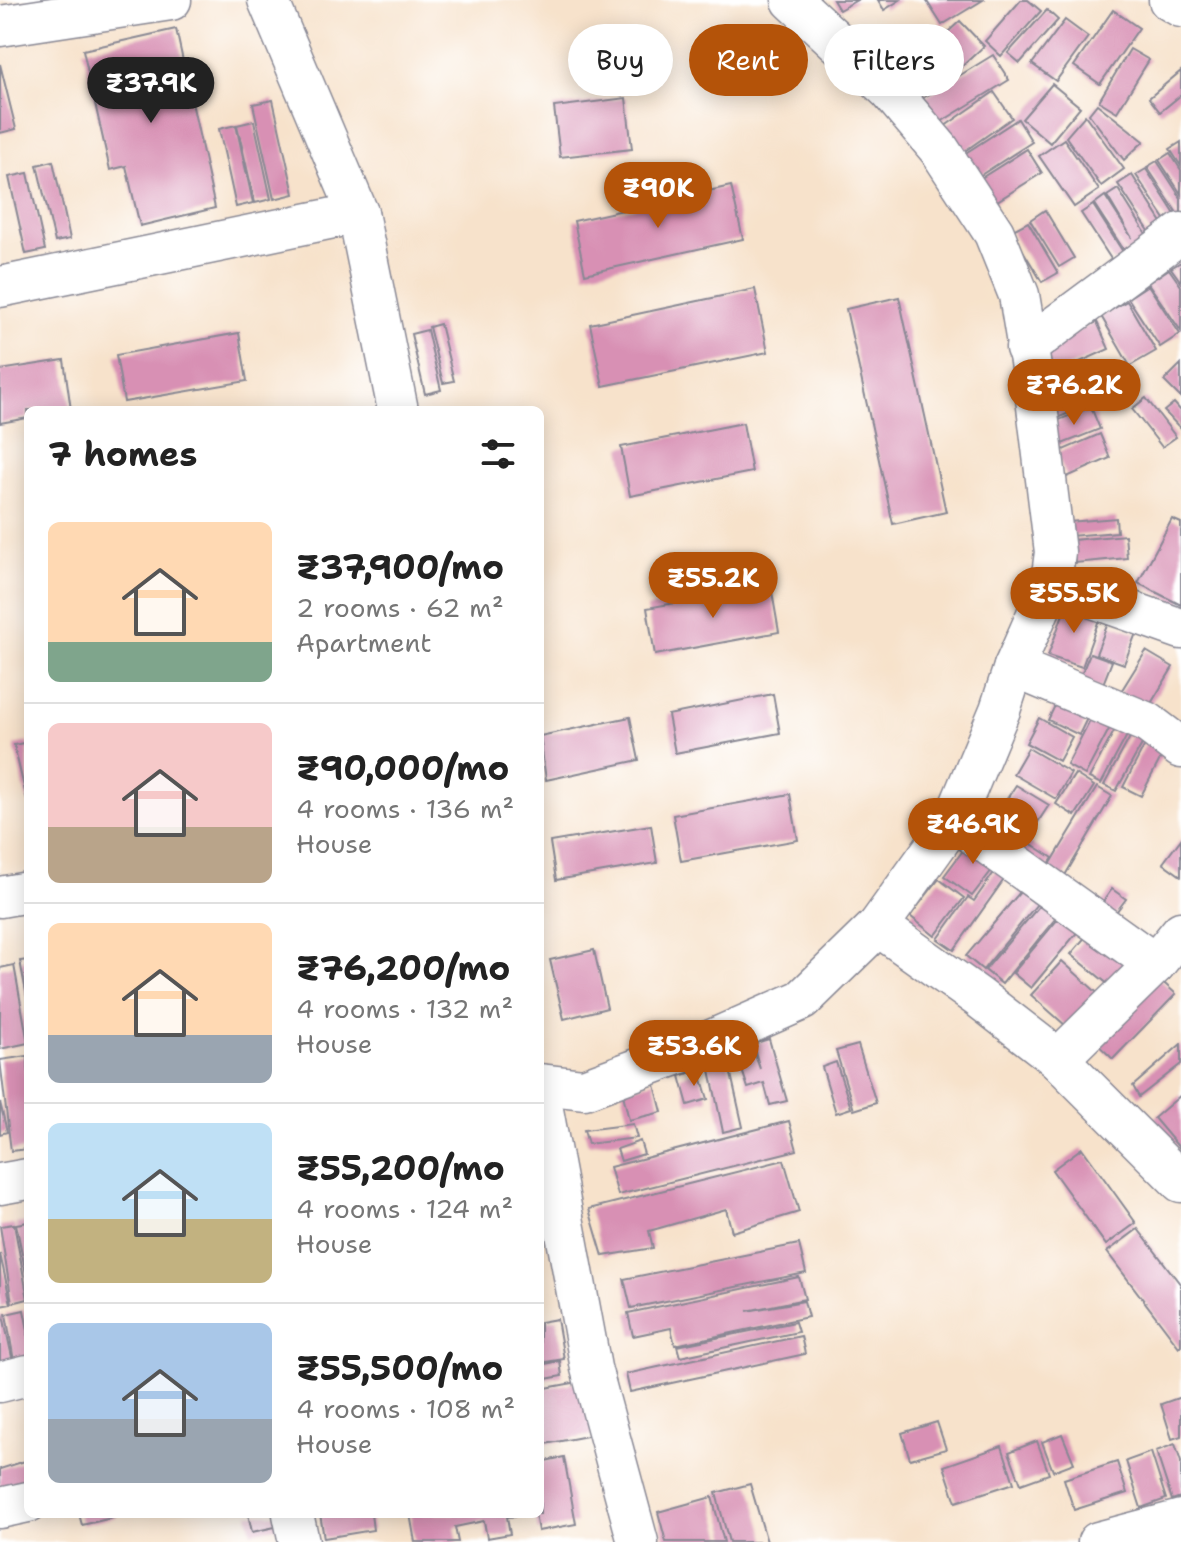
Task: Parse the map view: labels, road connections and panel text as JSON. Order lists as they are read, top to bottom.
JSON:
{
  "page": {
    "chip": ["Buy", "Rent", "Filters"],
    "price": [
      "₹37.9K",
      "₹90K",
      "₹76.2K",
      "₹55.2K",
      "₹55.5K",
      "₹46.9K",
      "₹53.6K"
    ],
    "heading": "7 homes",
    "list": [
      {
        "name": "₹37,900/mo",
        "note": "2 rooms · 62 m² · Apartment"
      },
      {
        "name": "₹90,000/mo",
        "note": "4 rooms · 136 m² · House"
      },
      {
        "name": "₹76,200/mo",
        "note": "4 rooms · 132 m² · House"
      },
      {
        "name": "₹55,200/mo",
        "note": "4 rooms · 124 m² · House"
      },
      {
        "name": "₹55,500/mo",
        "note": "4 rooms · 108 m² · House"
      }
    ]
  }
}
